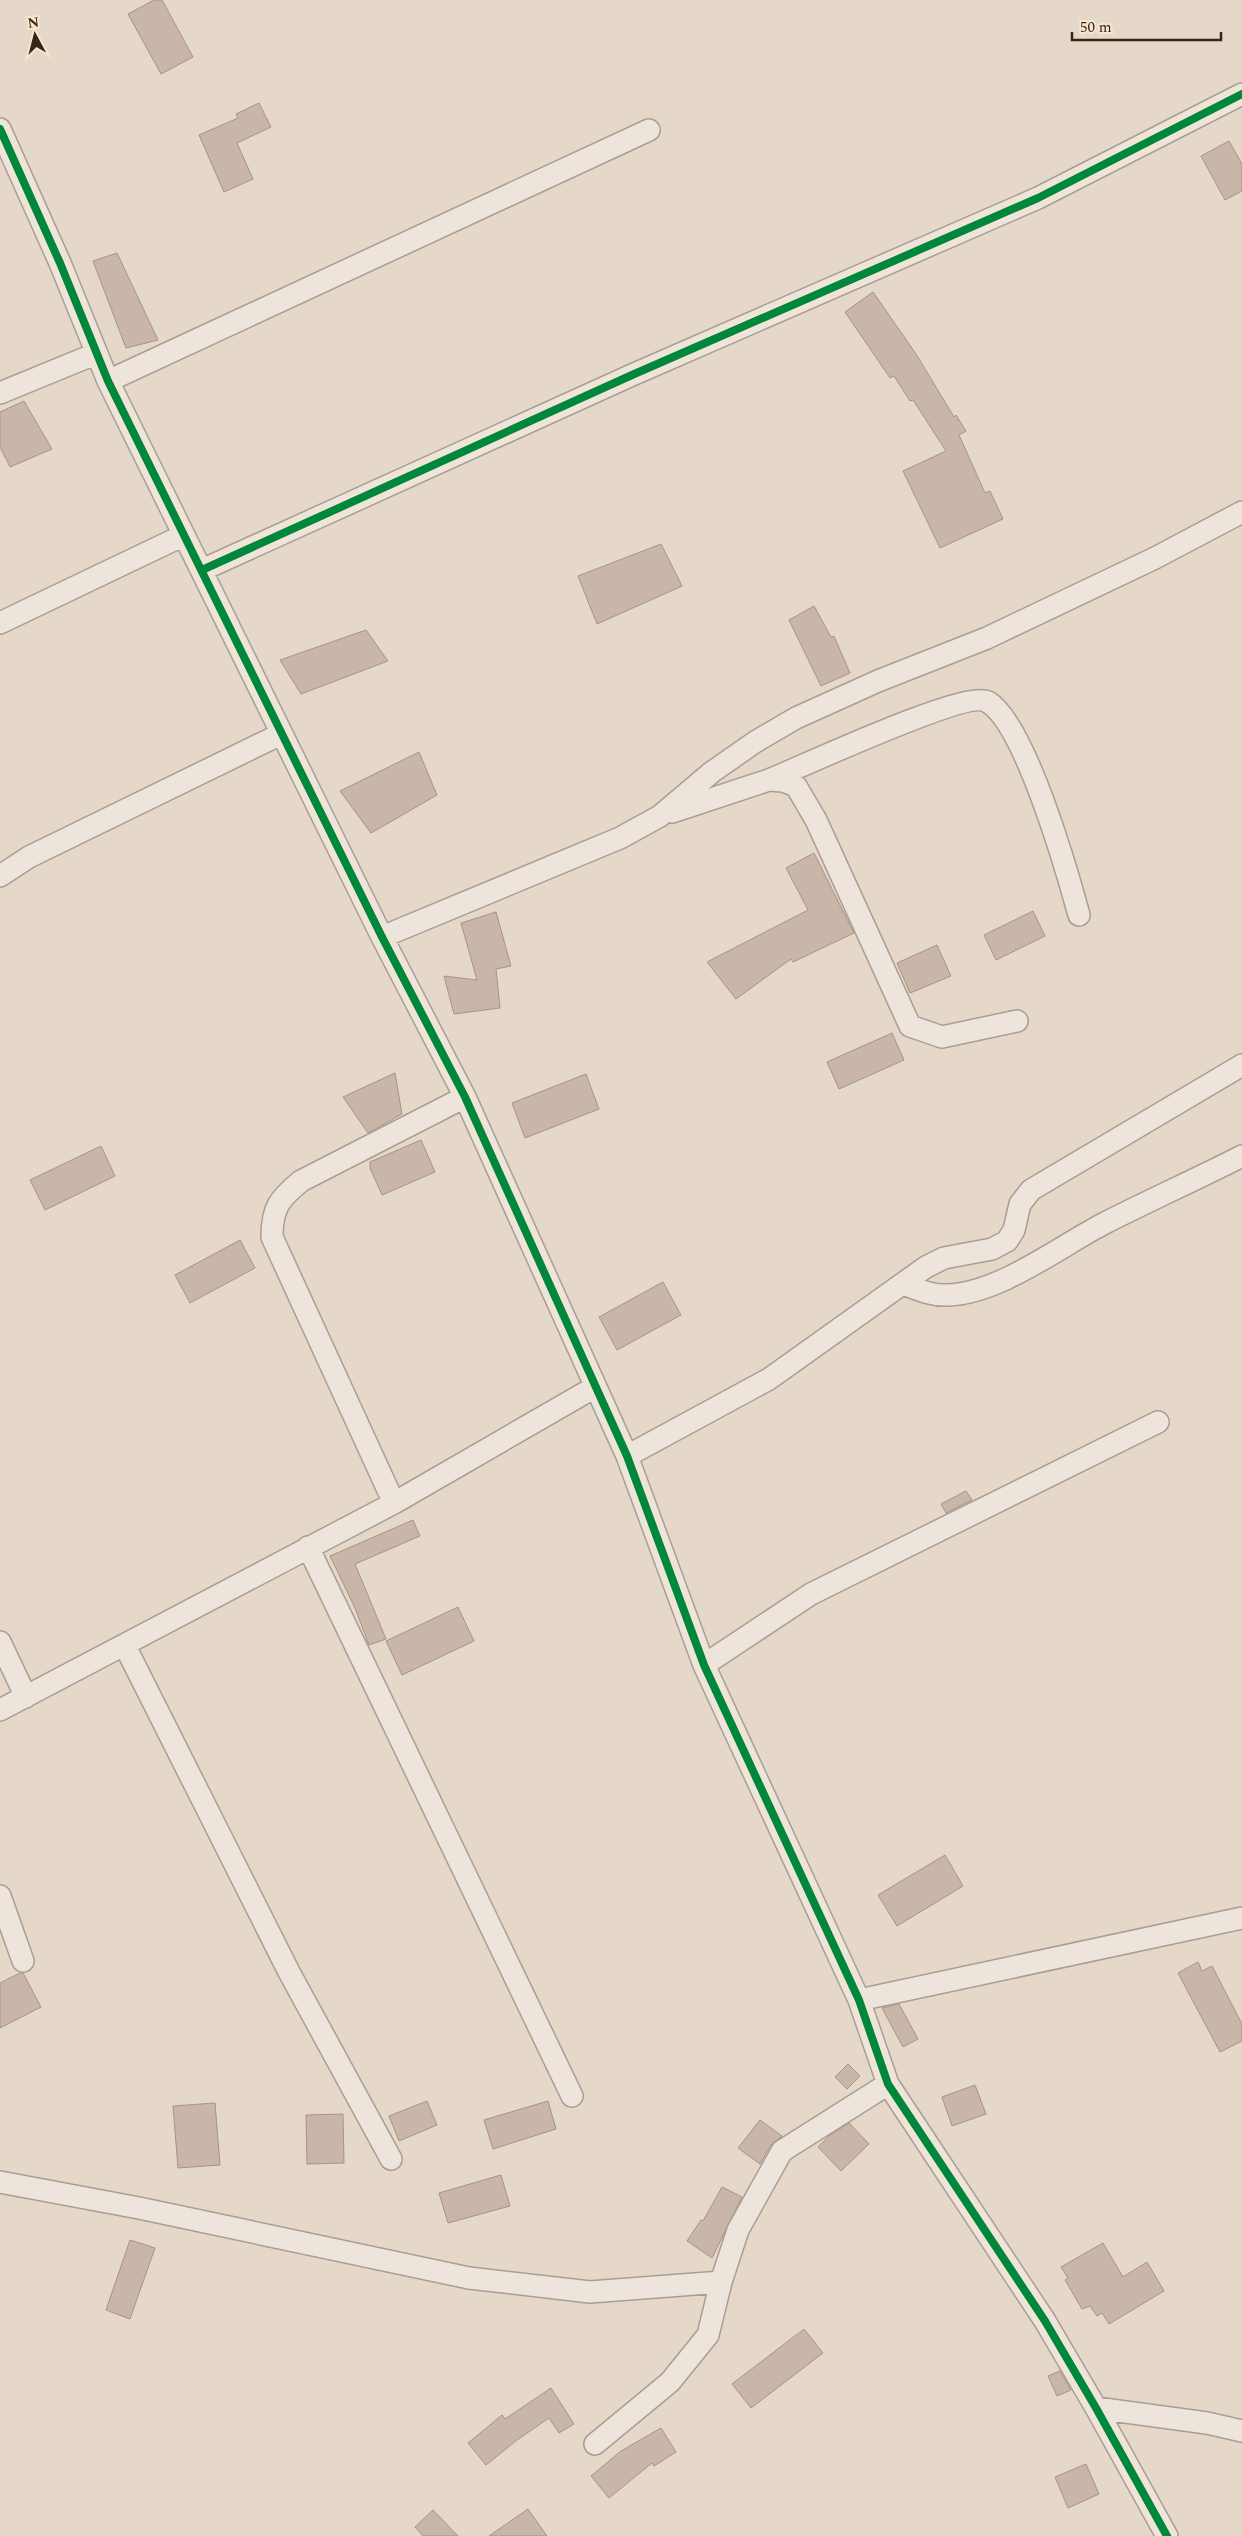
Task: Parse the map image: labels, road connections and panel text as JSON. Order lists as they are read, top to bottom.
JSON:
{
  "scale_bar": "50 m",
  "north": "top"
}
